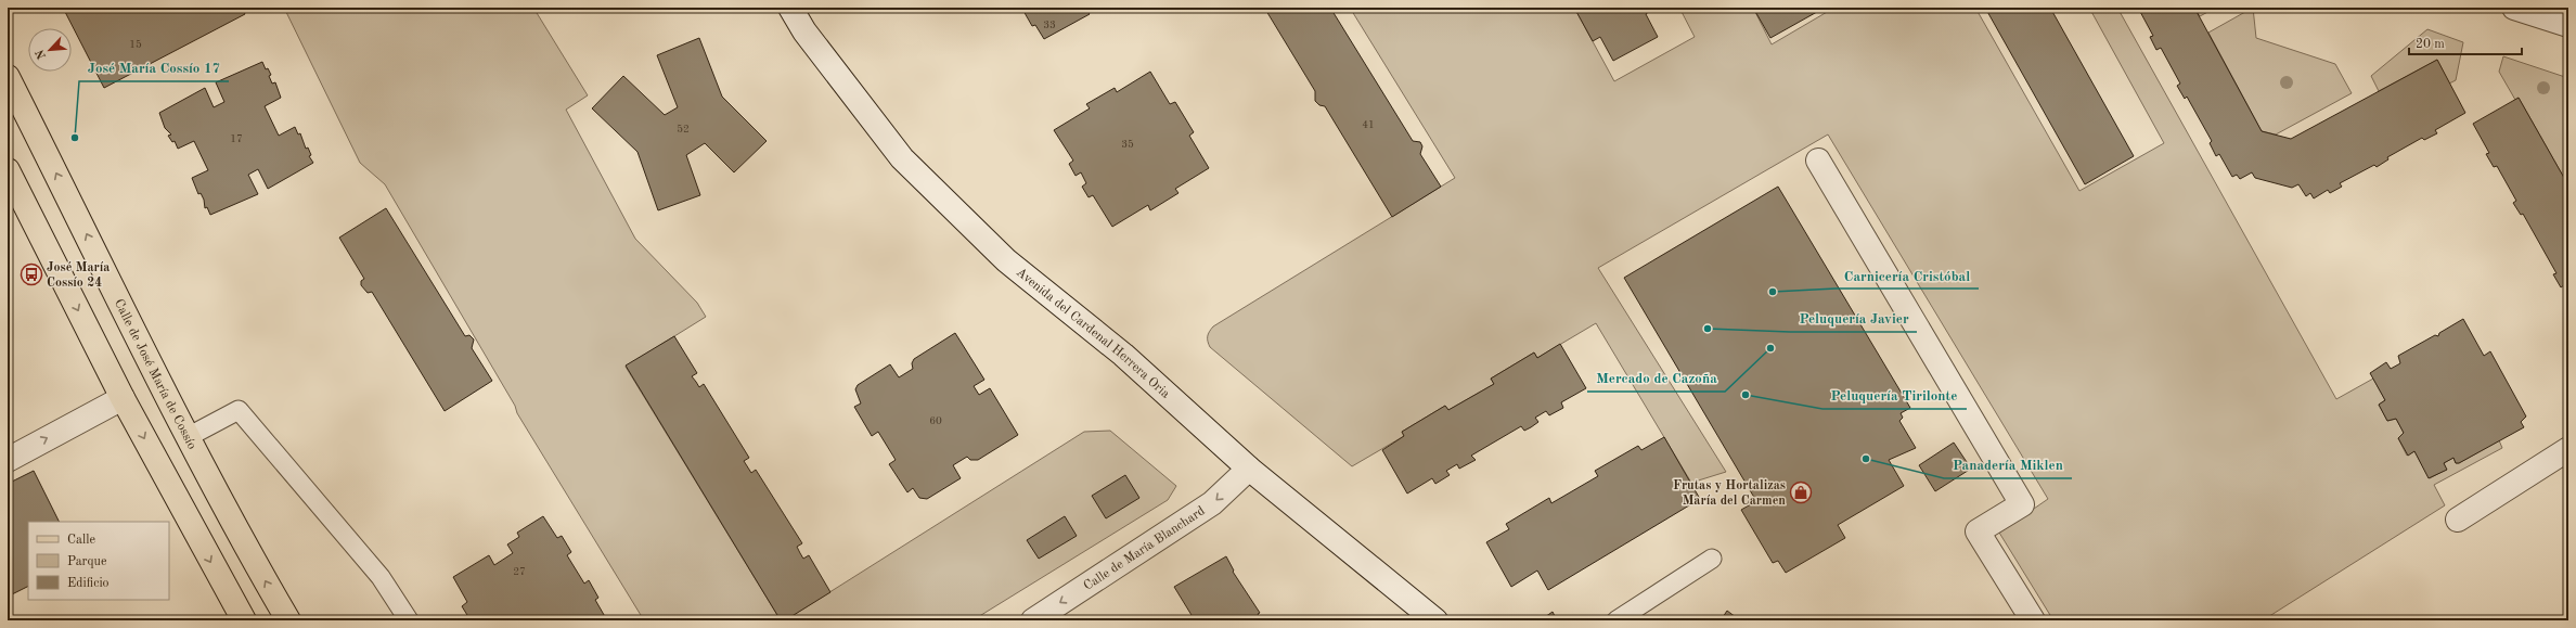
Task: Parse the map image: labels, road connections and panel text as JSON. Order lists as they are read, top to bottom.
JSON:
{
  "streets": {
    "main road": ["Calle de José María de Cossío"],
    "street": ["Avenida del Cardenal Herrera Oria", "Calle de María Blanchard"]
  },
  "crossings": [
    ["Avenida del Cardenal Herrera Oria", "Calle de María Blanchard"]
  ],
  "one_way": ["Calle de María Blanchard"],
  "places": {
    "other": [
      "José María Cossío 17",
      "Carnicería Cristóbal",
      "Peluquería Javier",
      "Mercado de Cazoña",
      "Peluquería Tirilonte",
      "Panadería Miklen"
    ],
    "bus stop": ["José María Cossío 24"],
    "shop": ["Frutas y Hortalizas María del Carmen"]
  },
  "house_numbers": [
    "33",
    "15",
    "41",
    "52",
    "17",
    "35",
    "60",
    "27"
  ],
  "legend": ["Calle", "Parque", "Edificio"],
  "scale_bar": "20 m",
  "north": "bottom left"
}
